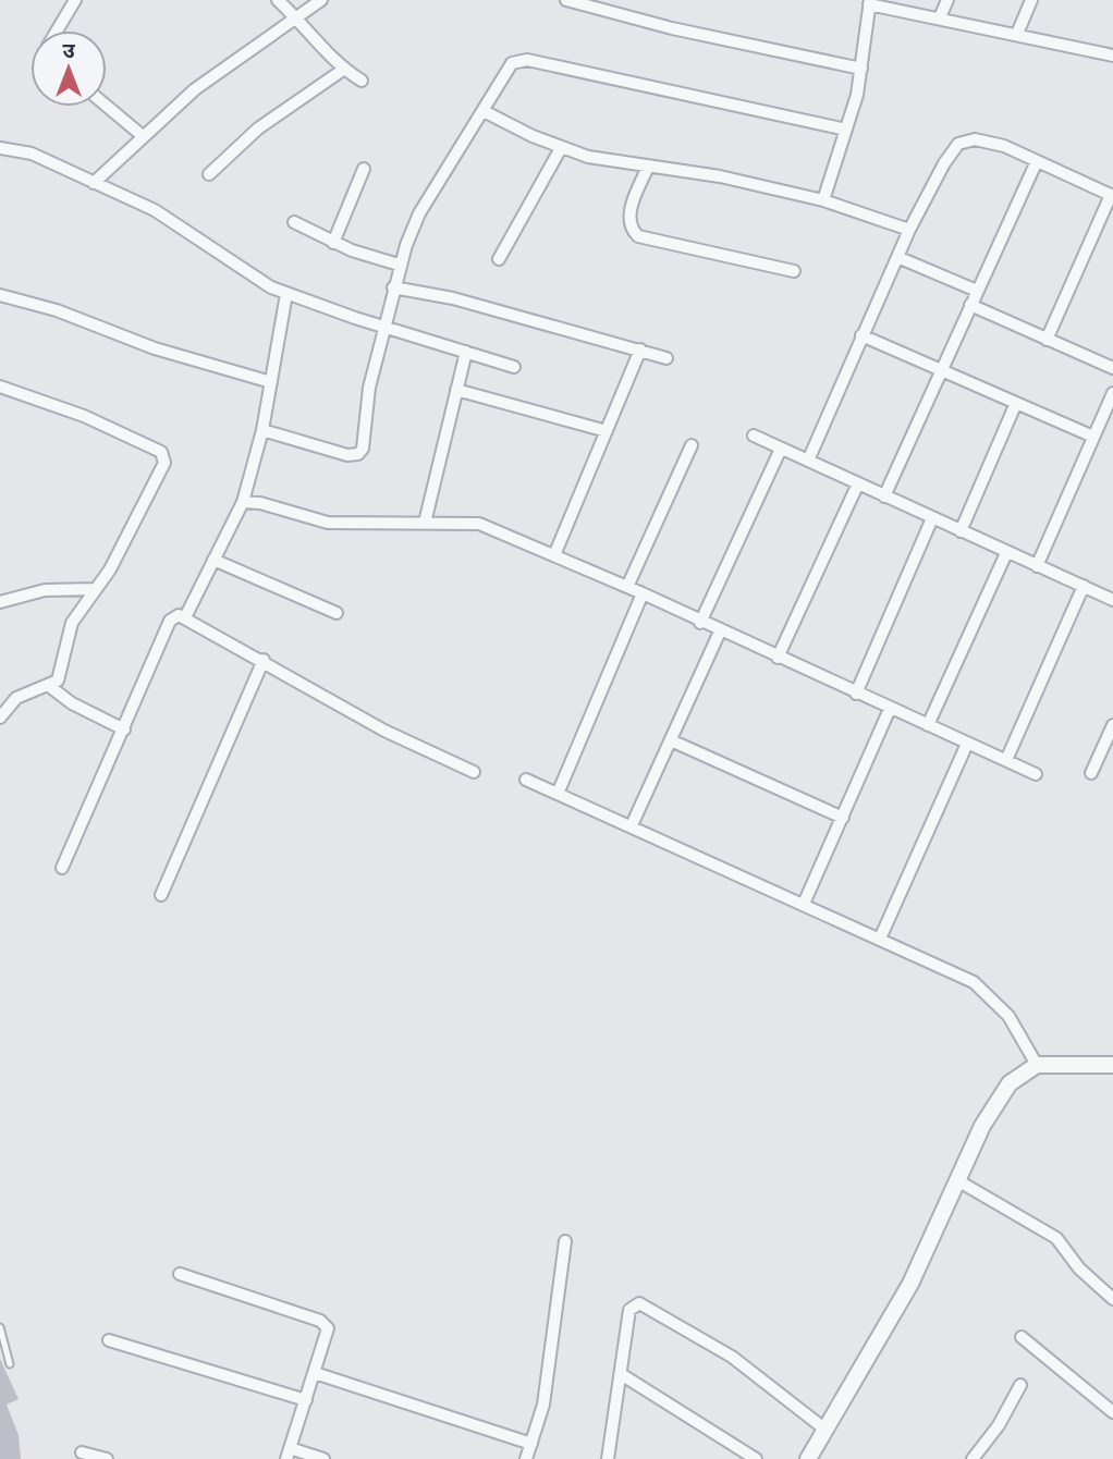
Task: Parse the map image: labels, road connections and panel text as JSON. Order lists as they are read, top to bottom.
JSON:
{
  "north": "top"
}
